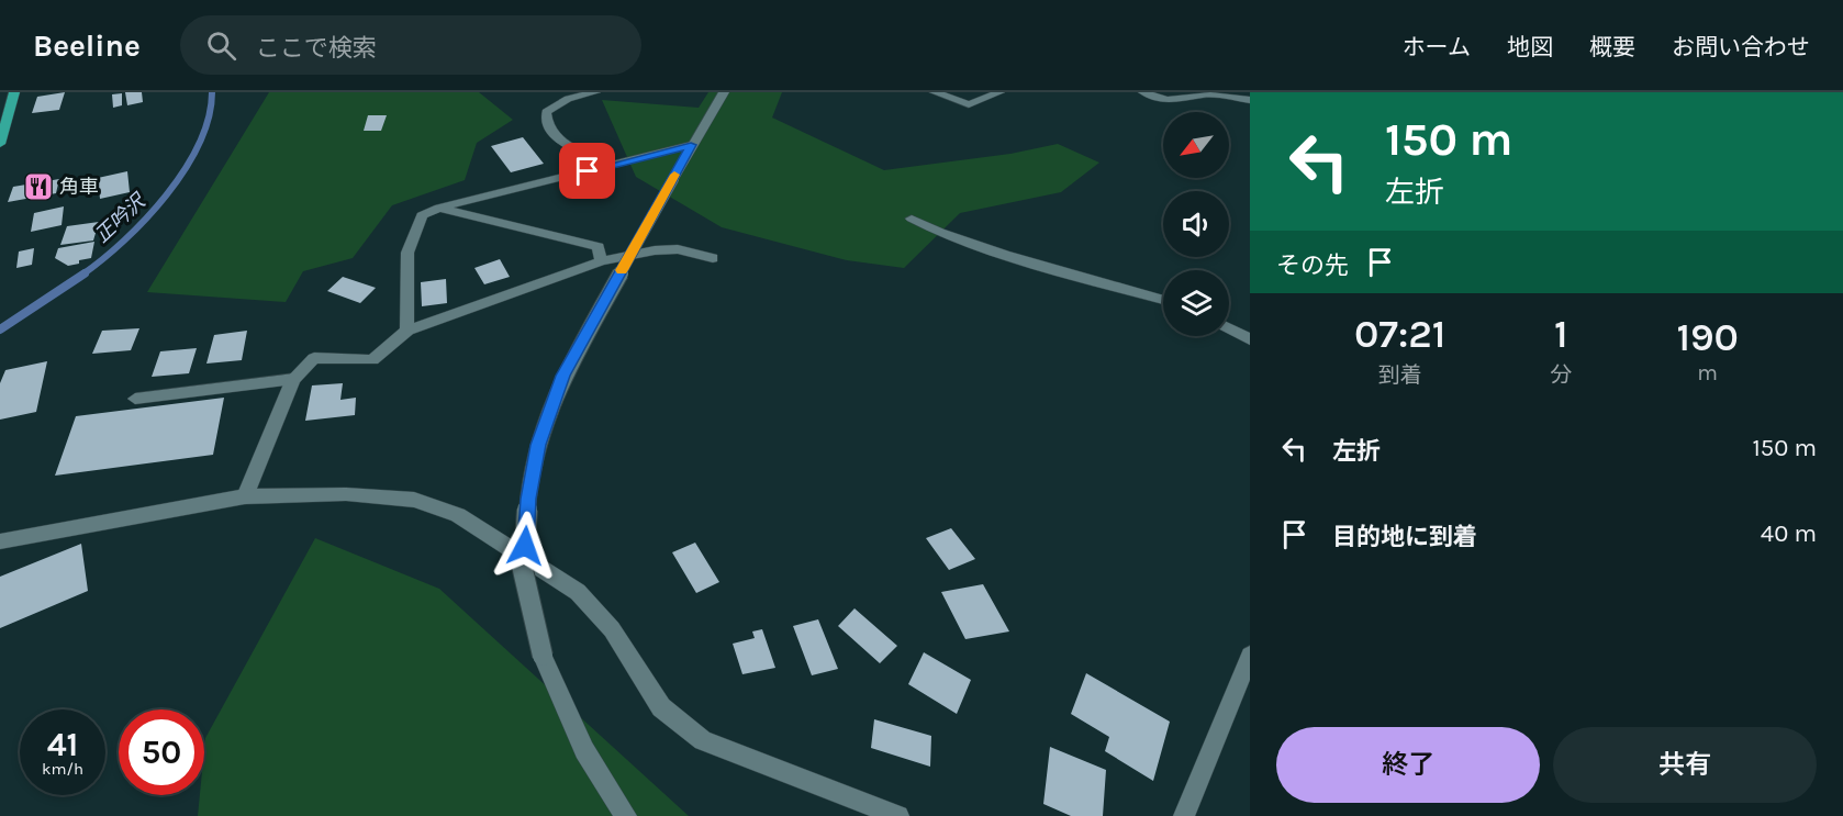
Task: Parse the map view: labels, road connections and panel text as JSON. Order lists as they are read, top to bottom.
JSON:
{
  "water": ["正吟沢"],
  "places": {
    "restaurant": ["角車"]
  },
  "north": "bottom left",
  "page": {
    "header": "Beeline",
    "search": "ここで検索",
    "nav": [
      "ホーム",
      "地図",
      "概要",
      "お問い合わせ"
    ],
    "turn": ["150 m", "左折"],
    "then": "その先",
    "eta": [
      "07:21",
      "到着",
      "1",
      "分",
      "190",
      "m"
    ],
    "list": [
      {
        "name": "左折",
        "value": "150 m"
      },
      {
        "name": "目的地に到着",
        "value": "40 m"
      }
    ],
    "speed": "41 km/h",
    "limit": "50",
    "buttons": ["終了", "共有"]
  }
}
